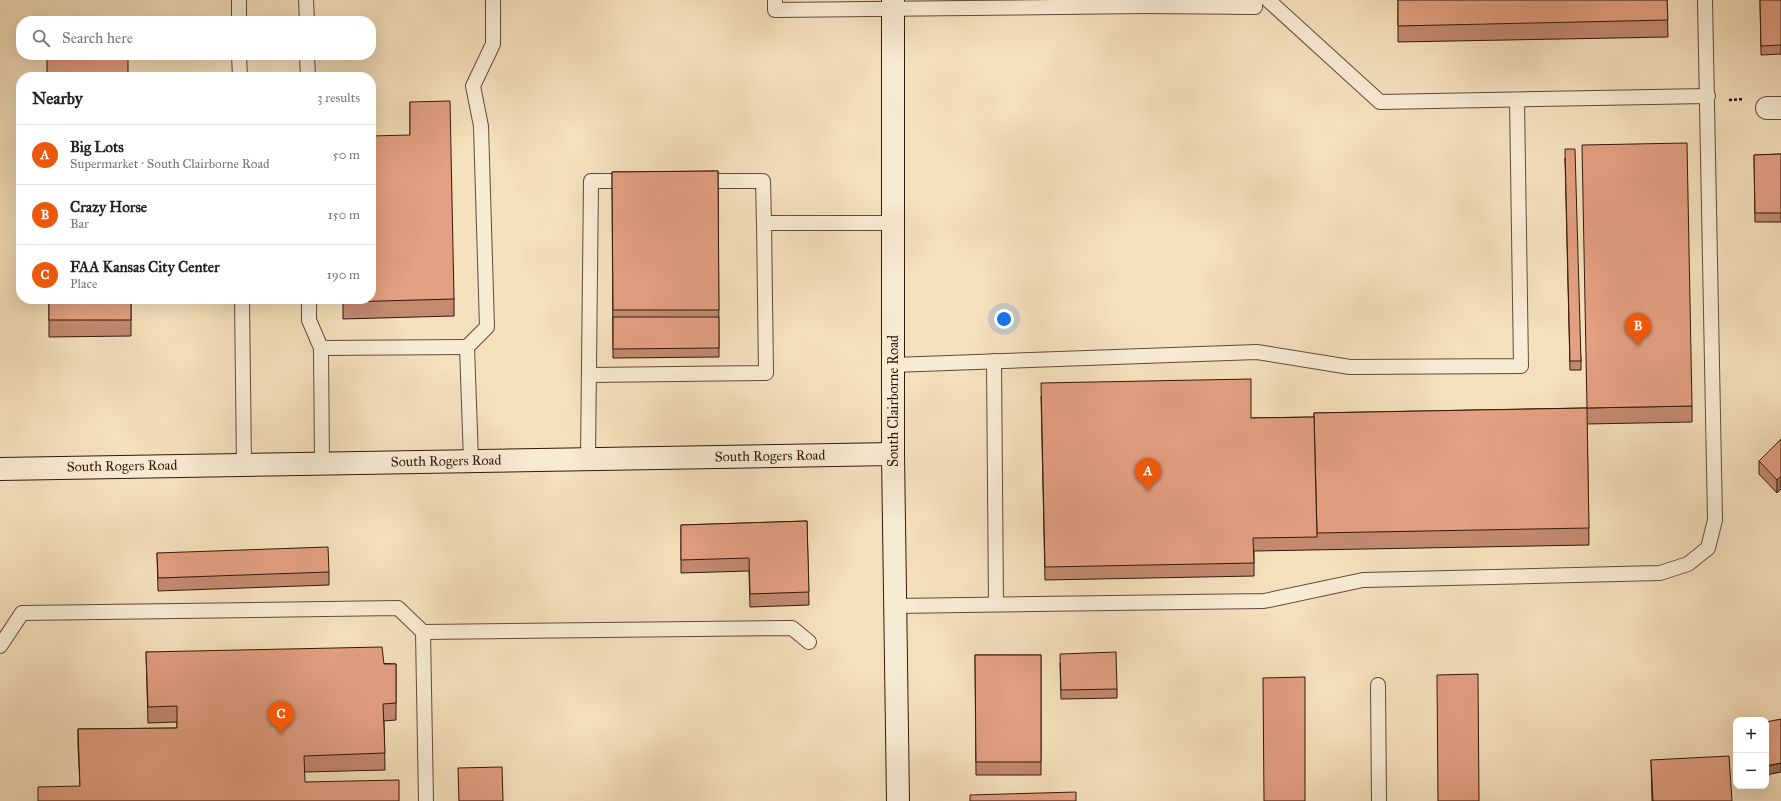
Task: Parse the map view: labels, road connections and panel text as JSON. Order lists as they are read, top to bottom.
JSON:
{
  "streets": {
    "main road": ["South Clairborne Road", "South Rogers Road"]
  },
  "crossings": [
    ["South Clairborne Road", "South Rogers Road"]
  ],
  "page": {
    "search": "Search here",
    "heading": ["Nearby", "3 results"],
    "list": [
      {
        "mark": "A",
        "name": "Big Lots",
        "note": "Supermarket · South Clairborne Road",
        "value": "50 m"
      },
      {
        "mark": "B",
        "name": "Crazy Horse",
        "note": "Bar",
        "value": "150 m"
      },
      {
        "mark": "C",
        "name": "FAA Kansas City Center",
        "note": "Place",
        "value": "190 m"
      }
    ],
    "pins": ["B", "A", "C"],
    "map_buttons": ["+", "−"]
  }
}
